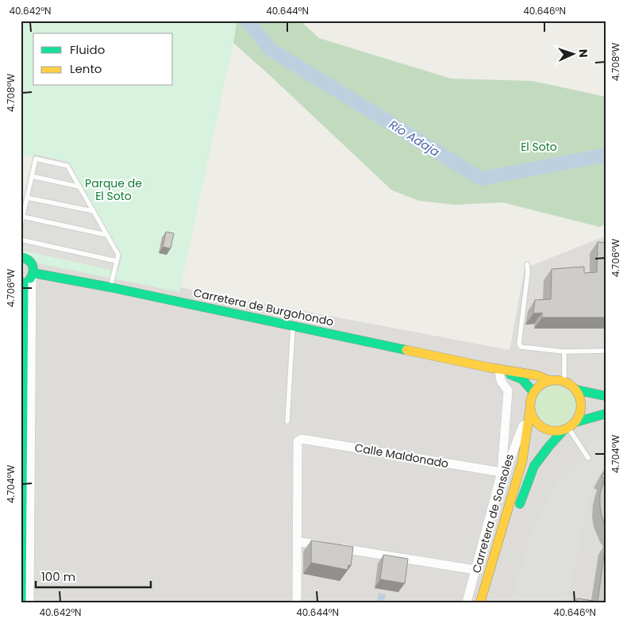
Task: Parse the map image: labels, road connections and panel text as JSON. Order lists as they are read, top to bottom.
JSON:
{
  "streets": {
    "main road": ["Carretera de Burgohondo", "Carretera de Sonsoles"],
    "street": ["Calle Maldonado"]
  },
  "crossings": [
    ["Carretera de Burgohondo", "Carretera de Sonsoles"]
  ],
  "water": ["Río Adaja"],
  "parks": ["El Soto", "Parque de El Soto"],
  "legend": ["Fluido", "Lento"],
  "scale_bar": "100 m",
  "north": "right",
  "coordinates": [
    "40.642°N",
    "40.644°N",
    "40.646°N",
    "4.708°W",
    "4.706°W",
    "4.704°W"
  ]
}
